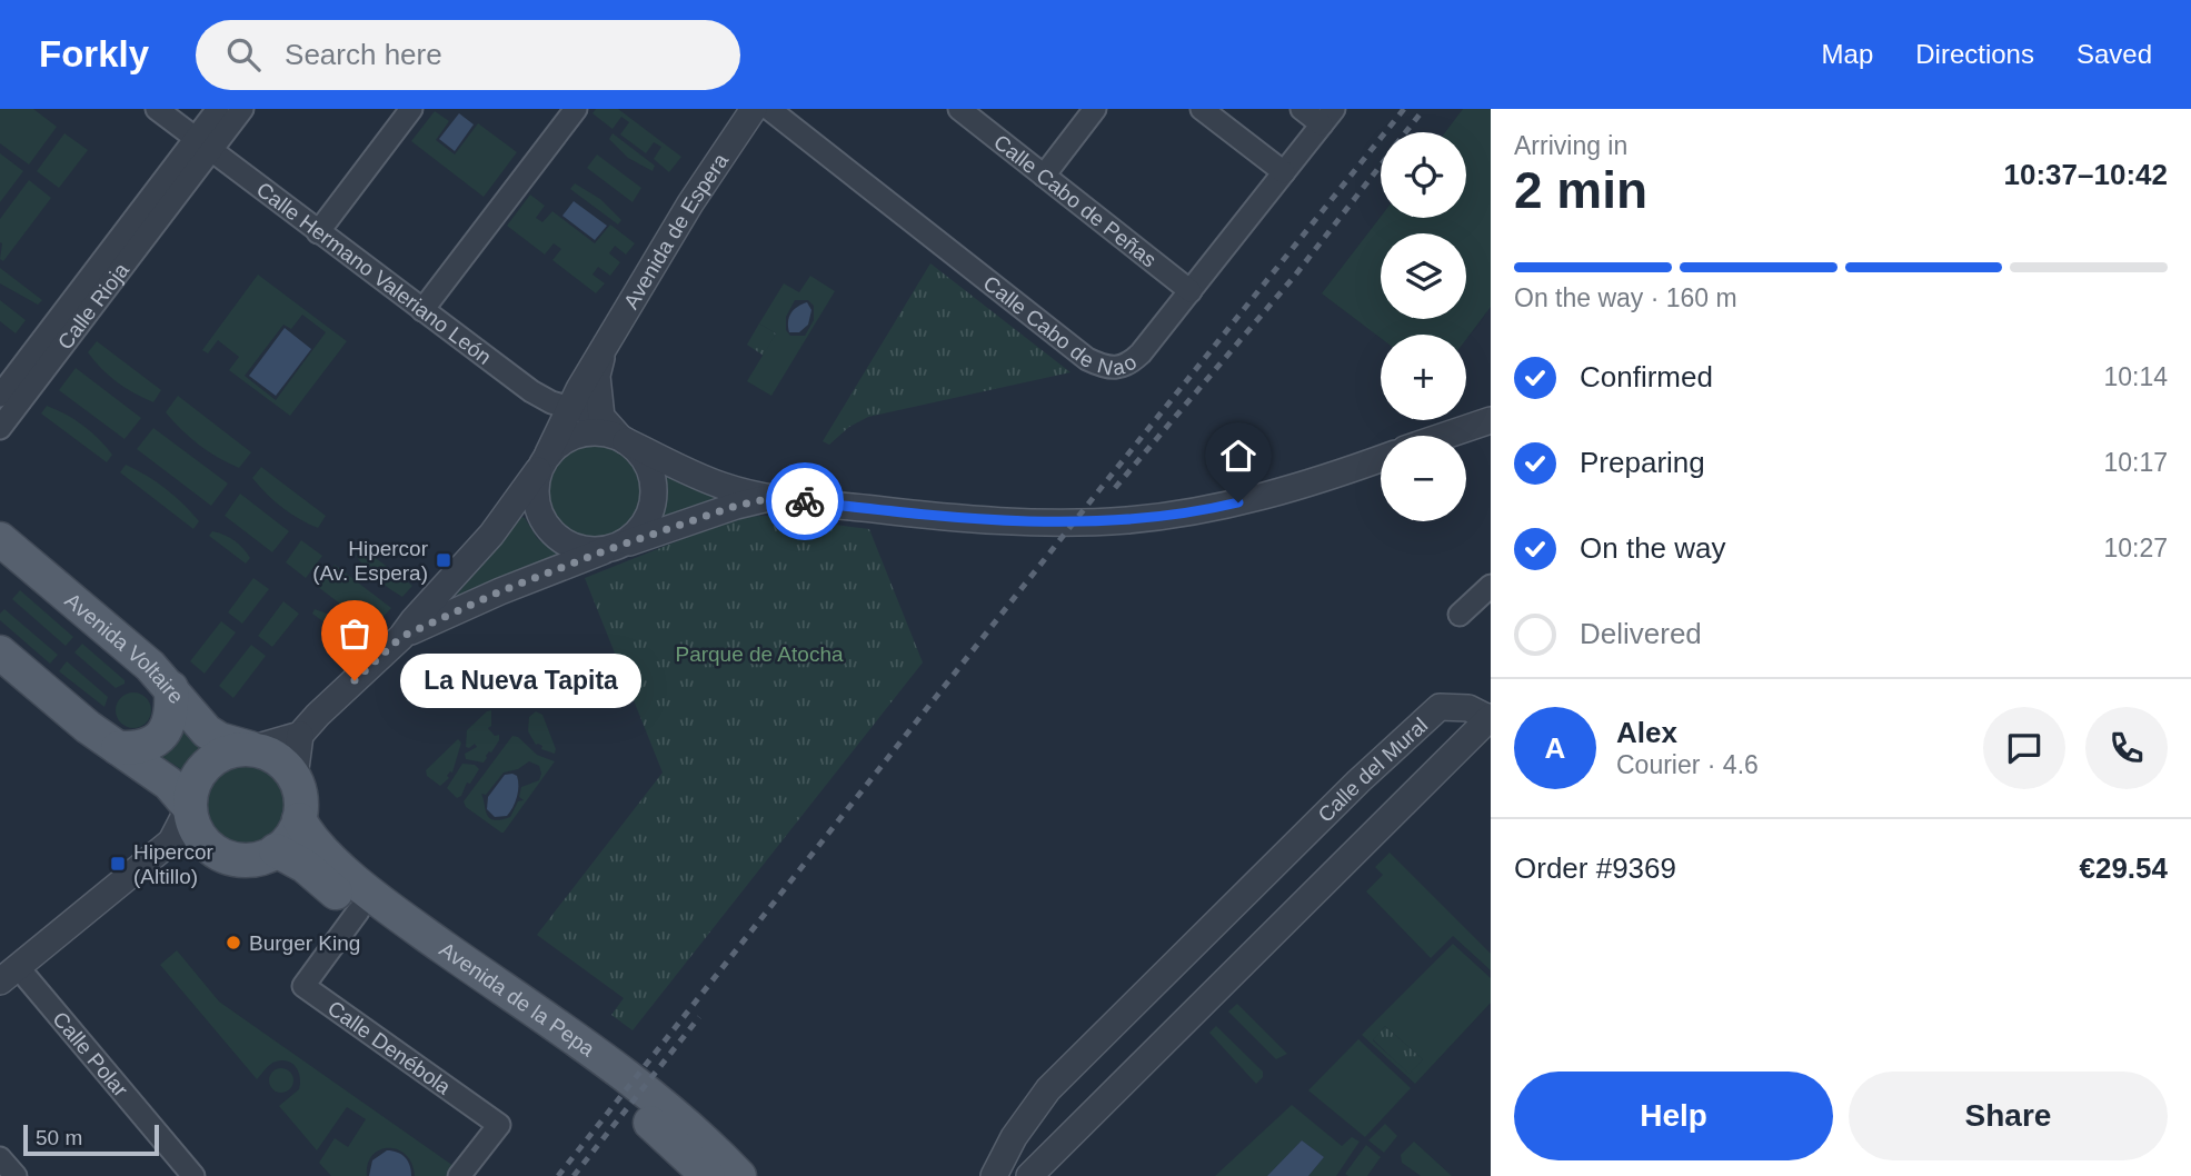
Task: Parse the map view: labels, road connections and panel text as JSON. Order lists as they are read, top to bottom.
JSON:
{
  "streets": {
    "main road": ["Avenida Voltaire", "Avenida de la Pepa"],
    "street": [
      "Calle Cabo de Peñas",
      "Avenida de Espera",
      "Calle Hermano Valeriano León",
      "Calle Rioja",
      "Calle Cabo de Nao",
      "Calle del Mural",
      "Calle Denébola",
      "Calle Polar"
    ]
  },
  "crossings": [
    ["Calle Cabo de Peñas", "Calle Cabo de Nao"],
    ["Avenida de Espera", "Calle Hermano Valeriano León"],
    ["Avenida de Espera", "Avenida Voltaire"],
    ["Avenida de Espera", "Avenida de la Pepa"],
    ["Calle Hermano Valeriano León", "Calle Rioja"],
    ["Avenida Voltaire", "Avenida de la Pepa"],
    ["Avenida de la Pepa", "Calle Denébola"]
  ],
  "parks": ["Parque de Atocha"],
  "places": {
    "transit": ["Hipercor (Av. Espera)", "Hipercor (Altillo)"],
    "other": ["La Nueva Tapita", "Burger King"]
  },
  "scale_bar": "50 m",
  "page": {
    "header": "Forkly",
    "search": "Search here",
    "nav": ["Map", "Directions", "Saved"],
    "heading": ["2 min", "Arriving in", "10:37–10:42"],
    "panel": [
      "Alex",
      "Courier · 4.6",
      "Order #9369",
      "€29.54"
    ],
    "map_buttons": ["+", "−"],
    "bar": "On the way · 160 m",
    "list": [
      ["Confirmed", "10:14"],
      ["Preparing", "10:17"],
      ["On the way", "10:27"],
      "Delivered"
    ],
    "bubble": "La Nueva Tapita",
    "round": "A",
    "buttons": ["Help", "Share"],
    "scale": "50 m"
  }
}
